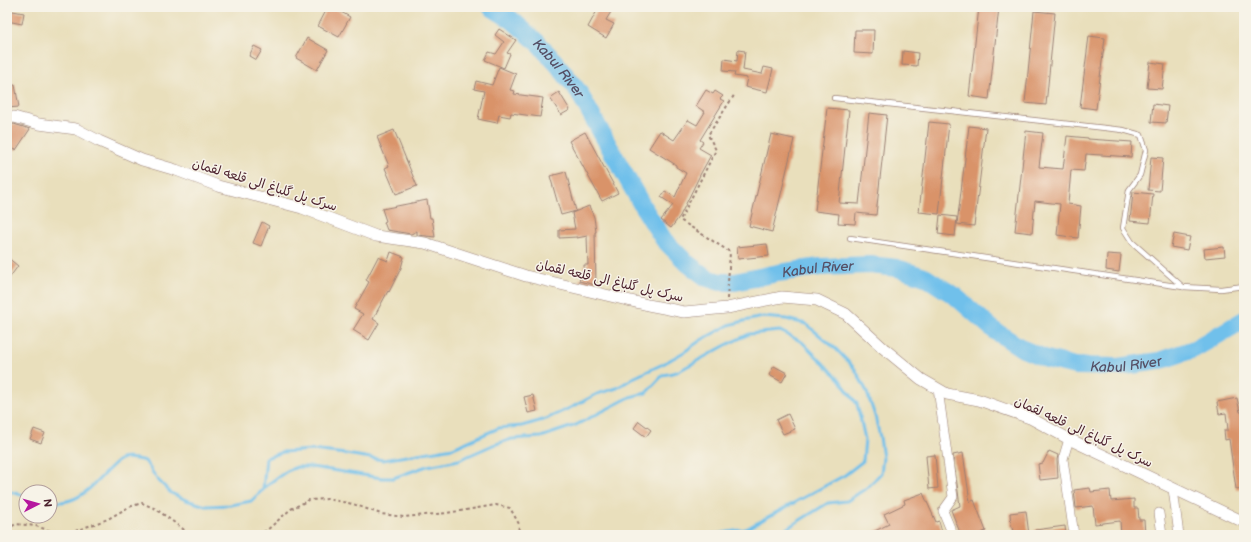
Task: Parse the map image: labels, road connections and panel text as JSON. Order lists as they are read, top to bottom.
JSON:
{
  "streets": {
    "street": ["سرک پل گلباغ الی قلعه لقمان"]
  },
  "water": ["Kabul River"],
  "north": "right"
}
